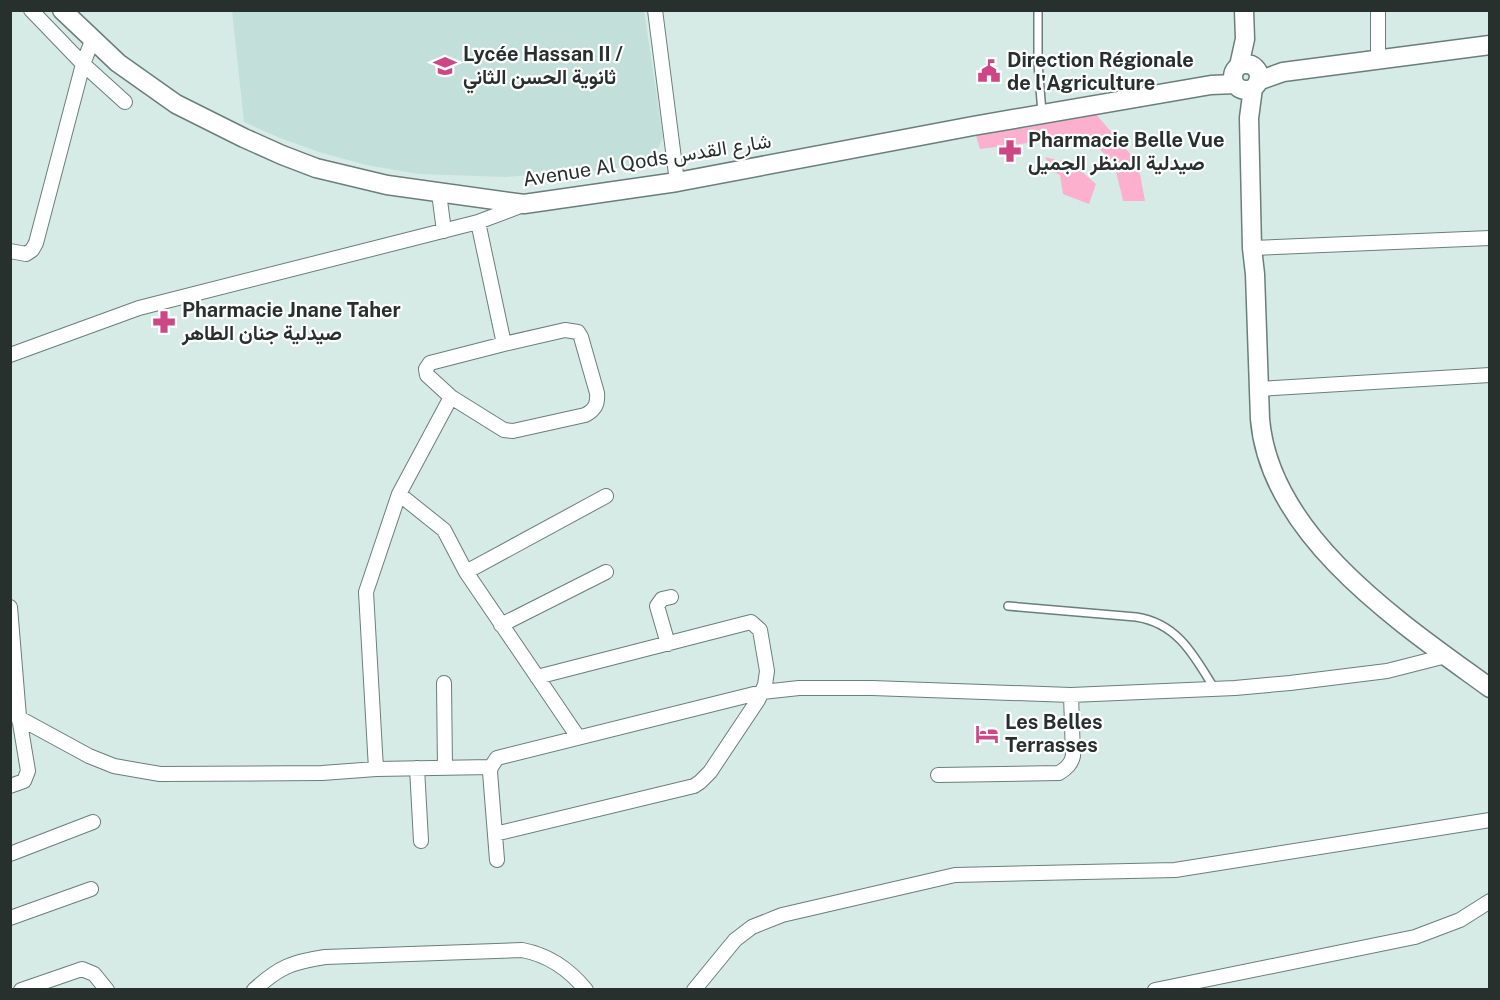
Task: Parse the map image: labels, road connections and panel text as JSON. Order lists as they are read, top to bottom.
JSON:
{
  "streets": {
    "street": ["Avenue Al Qods شارع القدس"]
  },
  "places": {
    "school or university": ["Lycée Hassan II / ثانوية الحسن الثاني"],
    "public building": ["Direction Régionale de l'Agriculture"],
    "pharmacy": ["Pharmacie Belle Vue صيدلية المنظر الجميل", "Pharmacie Jnane Taher صيدلية جنان الطاهر"],
    "hotel": ["Les Belles Terrasses"]
  }
}
